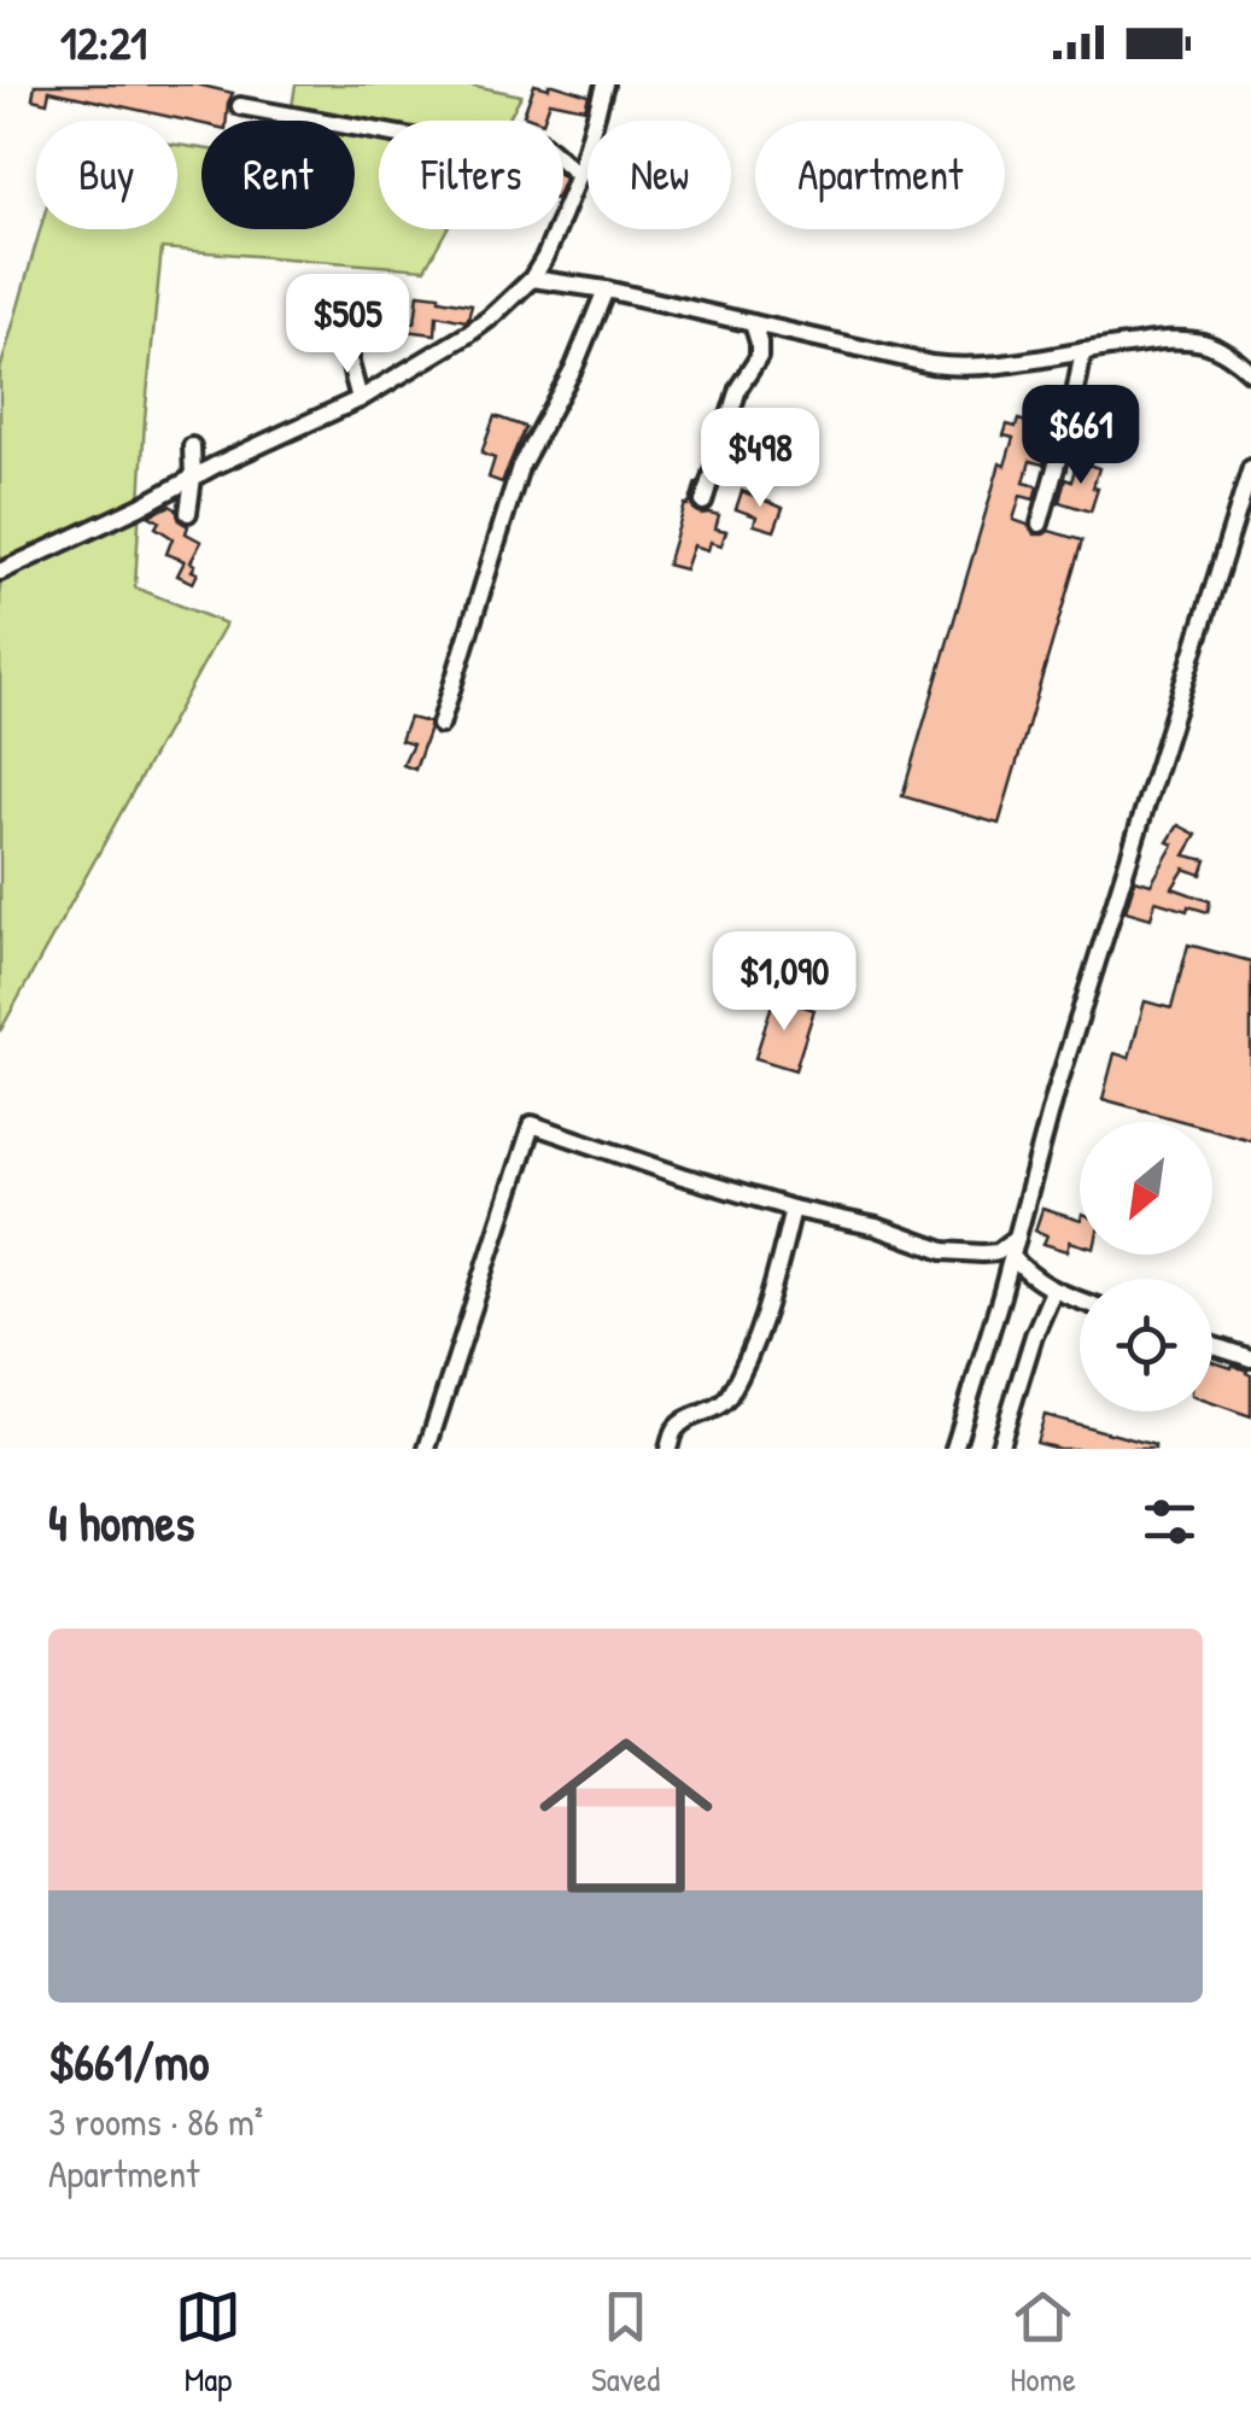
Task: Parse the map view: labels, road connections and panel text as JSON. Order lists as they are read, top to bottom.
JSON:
{
  "north": "bottom left",
  "page": {
    "status": "12:21",
    "chip": [
      "Buy",
      "Rent",
      "Filters",
      "New",
      "Apartment"
    ],
    "price": [
      "$505",
      "$661",
      "$498",
      "$1,090"
    ],
    "heading": "4 homes",
    "list": [
      {
        "name": "$661/mo",
        "note": "3 rooms · 86 m² · Apartment"
      }
    ],
    "tabs": ["Map", "Saved", "Home"]
  }
}
